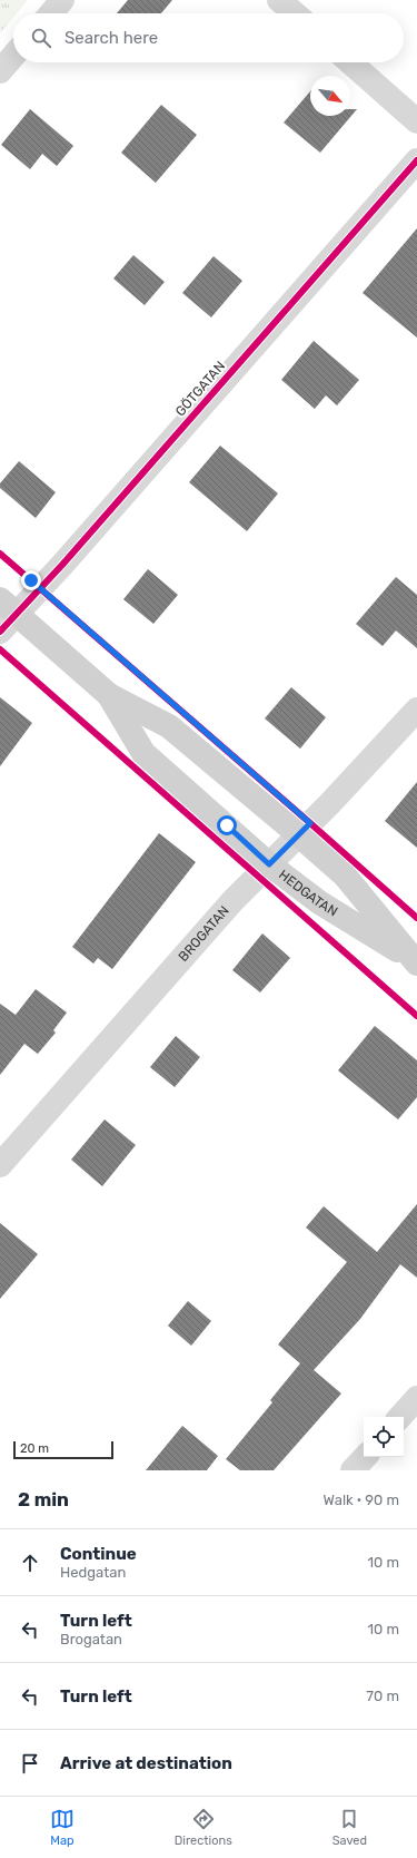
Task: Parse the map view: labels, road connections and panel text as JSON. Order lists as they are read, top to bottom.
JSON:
{
  "streets": {
    "main road": ["HEDGATAN"],
    "street": ["GÖTGATAN", "BROGATAN"]
  },
  "crossings": [
    ["GÖTGATAN", "HEDGATAN"],
    ["HEDGATAN", "BROGATAN"]
  ],
  "scale_bar": "20 m",
  "north": "bottom right",
  "page": {
    "search": "Search here",
    "scale": "20 m",
    "heading": ["2 min", "Walk · 90 m"],
    "list": [
      ["Continue", "Hedgatan", "10 m"],
      ["Turn left", "Brogatan", "10 m"],
      ["Turn left", "70 m"],
      "Arrive at destination"
    ],
    "nav": ["Map", "Directions", "Saved"]
  }
}
